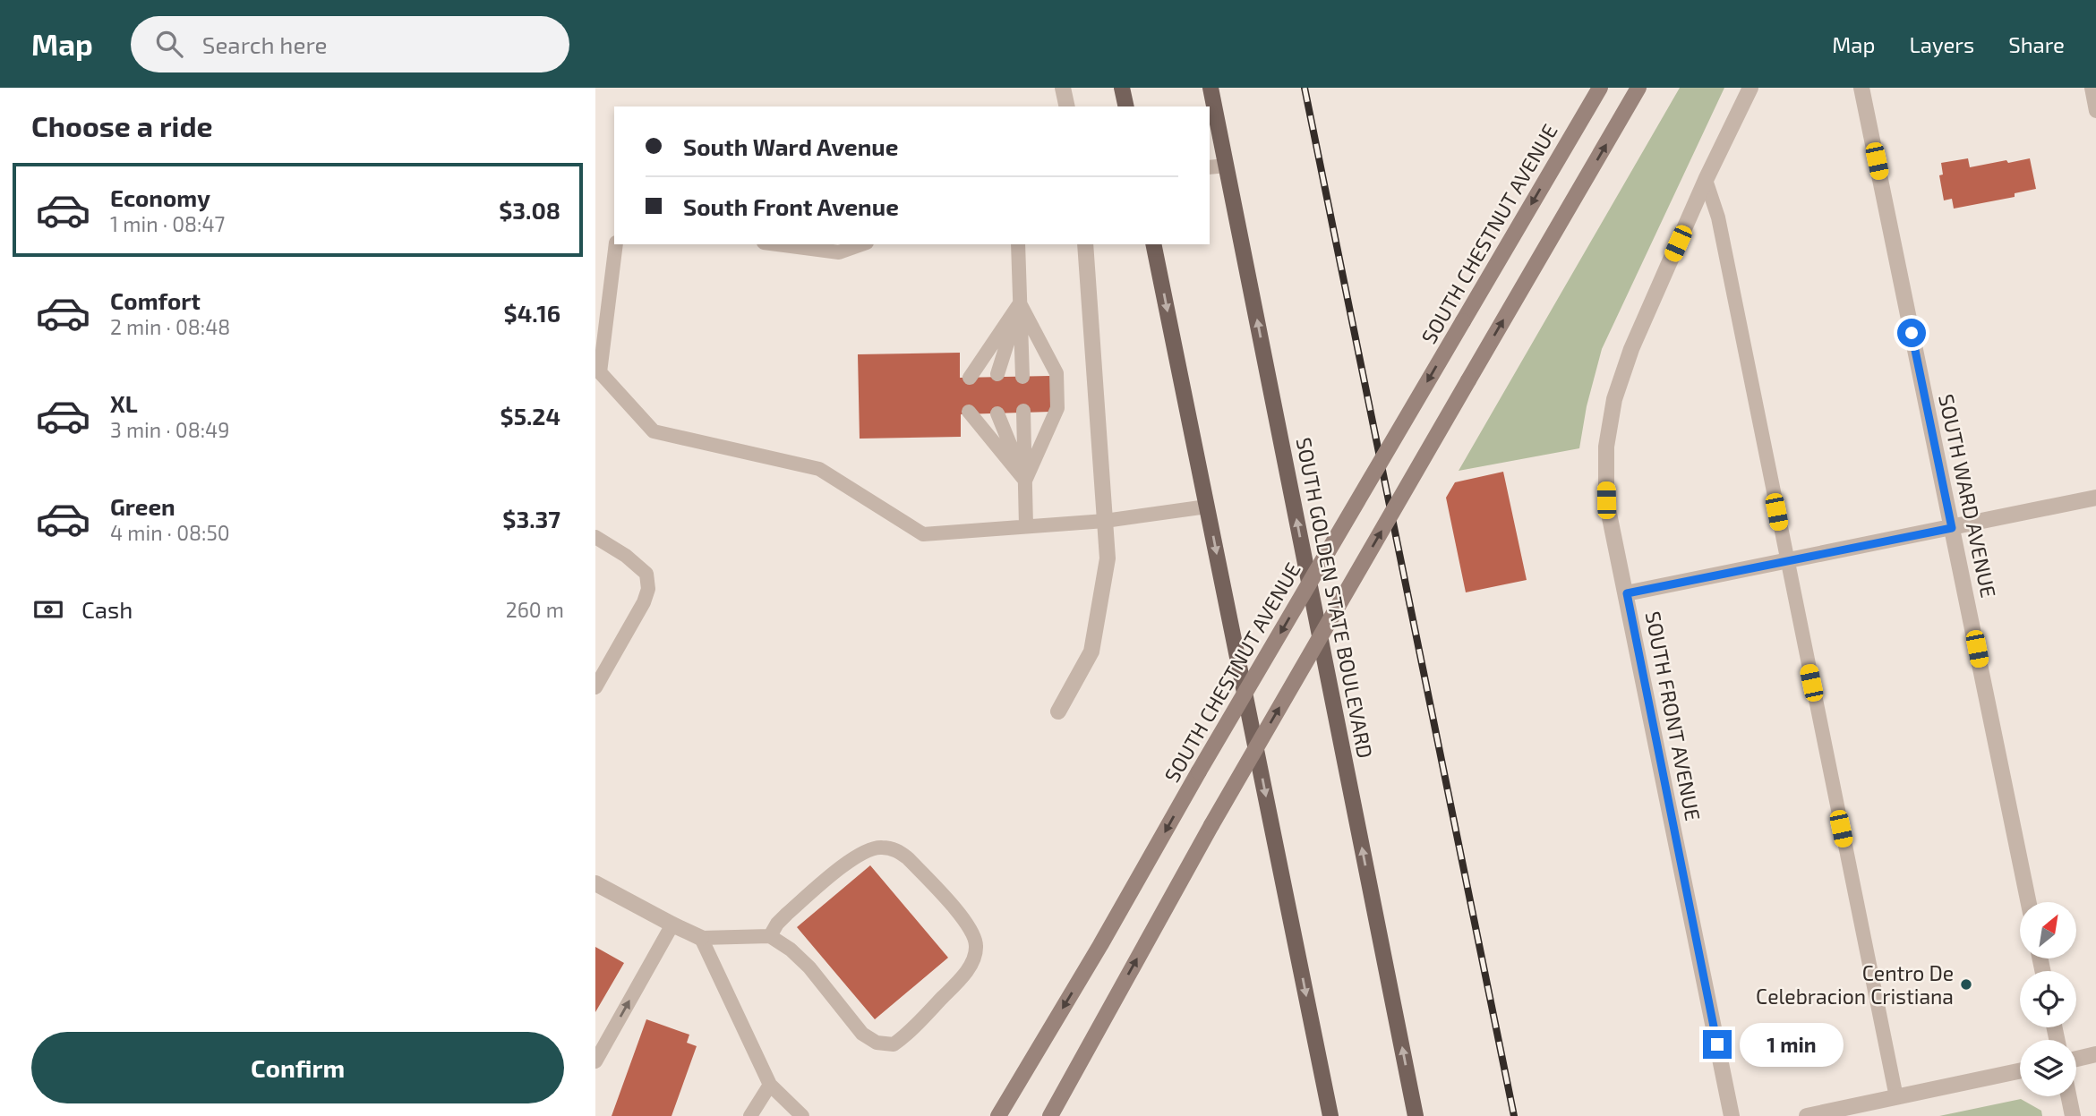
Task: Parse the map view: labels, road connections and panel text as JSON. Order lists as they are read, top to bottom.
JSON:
{
  "streets": {
    "main road": ["SOUTH CHESTNUT AVENUE", "SOUTH GOLDEN STATE BOULEVARD"],
    "street": ["SOUTH WARD AVENUE", "SOUTH FRONT AVENUE"]
  },
  "places": ["Centro De Celebracion Cristiana"],
  "north": "top right",
  "page": {
    "header": "Map",
    "search": "Search here",
    "nav": ["Map", "Layers", "Share"],
    "heading": "Choose a ride",
    "banner": ["South Ward Avenue", "South Front Avenue"],
    "list": [
      {
        "name": "Economy",
        "note": "1 min · 08:47",
        "value": "$3.08"
      },
      {
        "name": "Comfort",
        "note": "2 min · 08:48",
        "value": "$4.16"
      },
      {
        "name": "XL",
        "note": "3 min · 08:49",
        "value": "$5.24"
      },
      {
        "name": "Green",
        "note": "4 min · 08:50",
        "value": "$3.37"
      }
    ],
    "pay": ["Cash", "260 m"],
    "buttons": "Confirm",
    "bubble": "1 min"
  }
}
